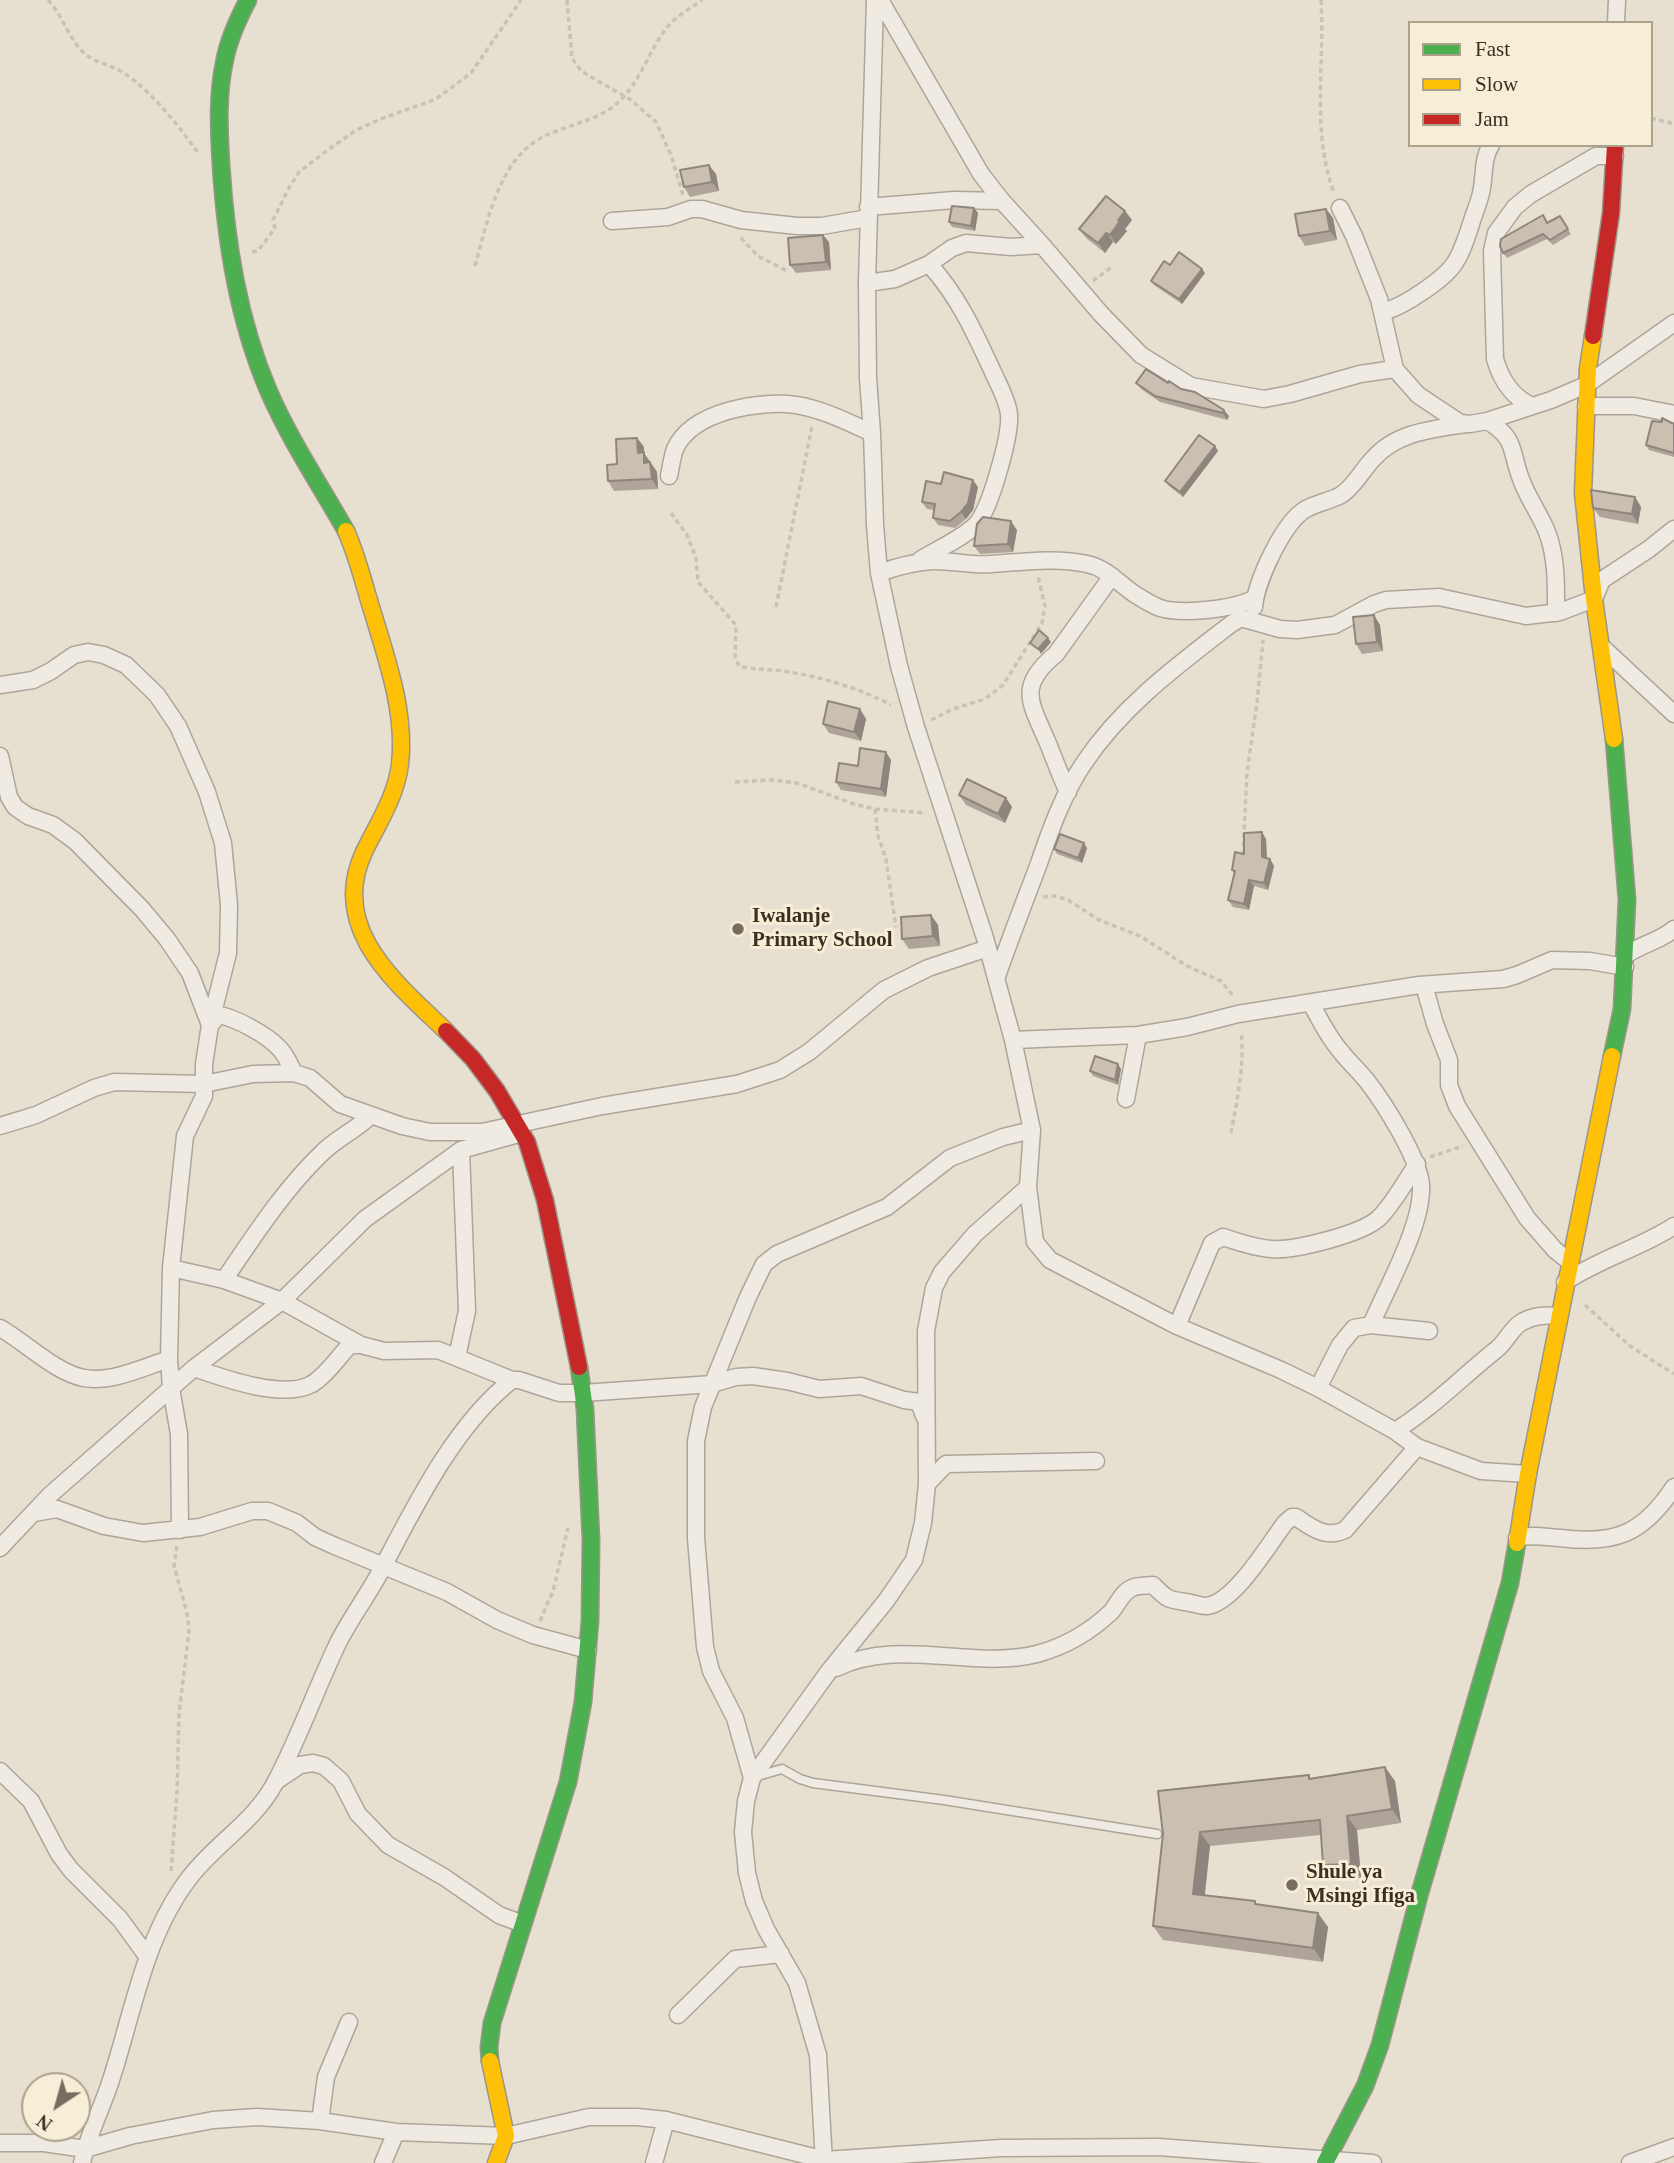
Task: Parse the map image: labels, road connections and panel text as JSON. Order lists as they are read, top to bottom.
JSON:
{
  "places": ["Iwalanje Primary School", "Shule ya Msingi Ifiga"],
  "legend": ["Fast", "Slow", "Jam"],
  "north": "bottom left"
}
